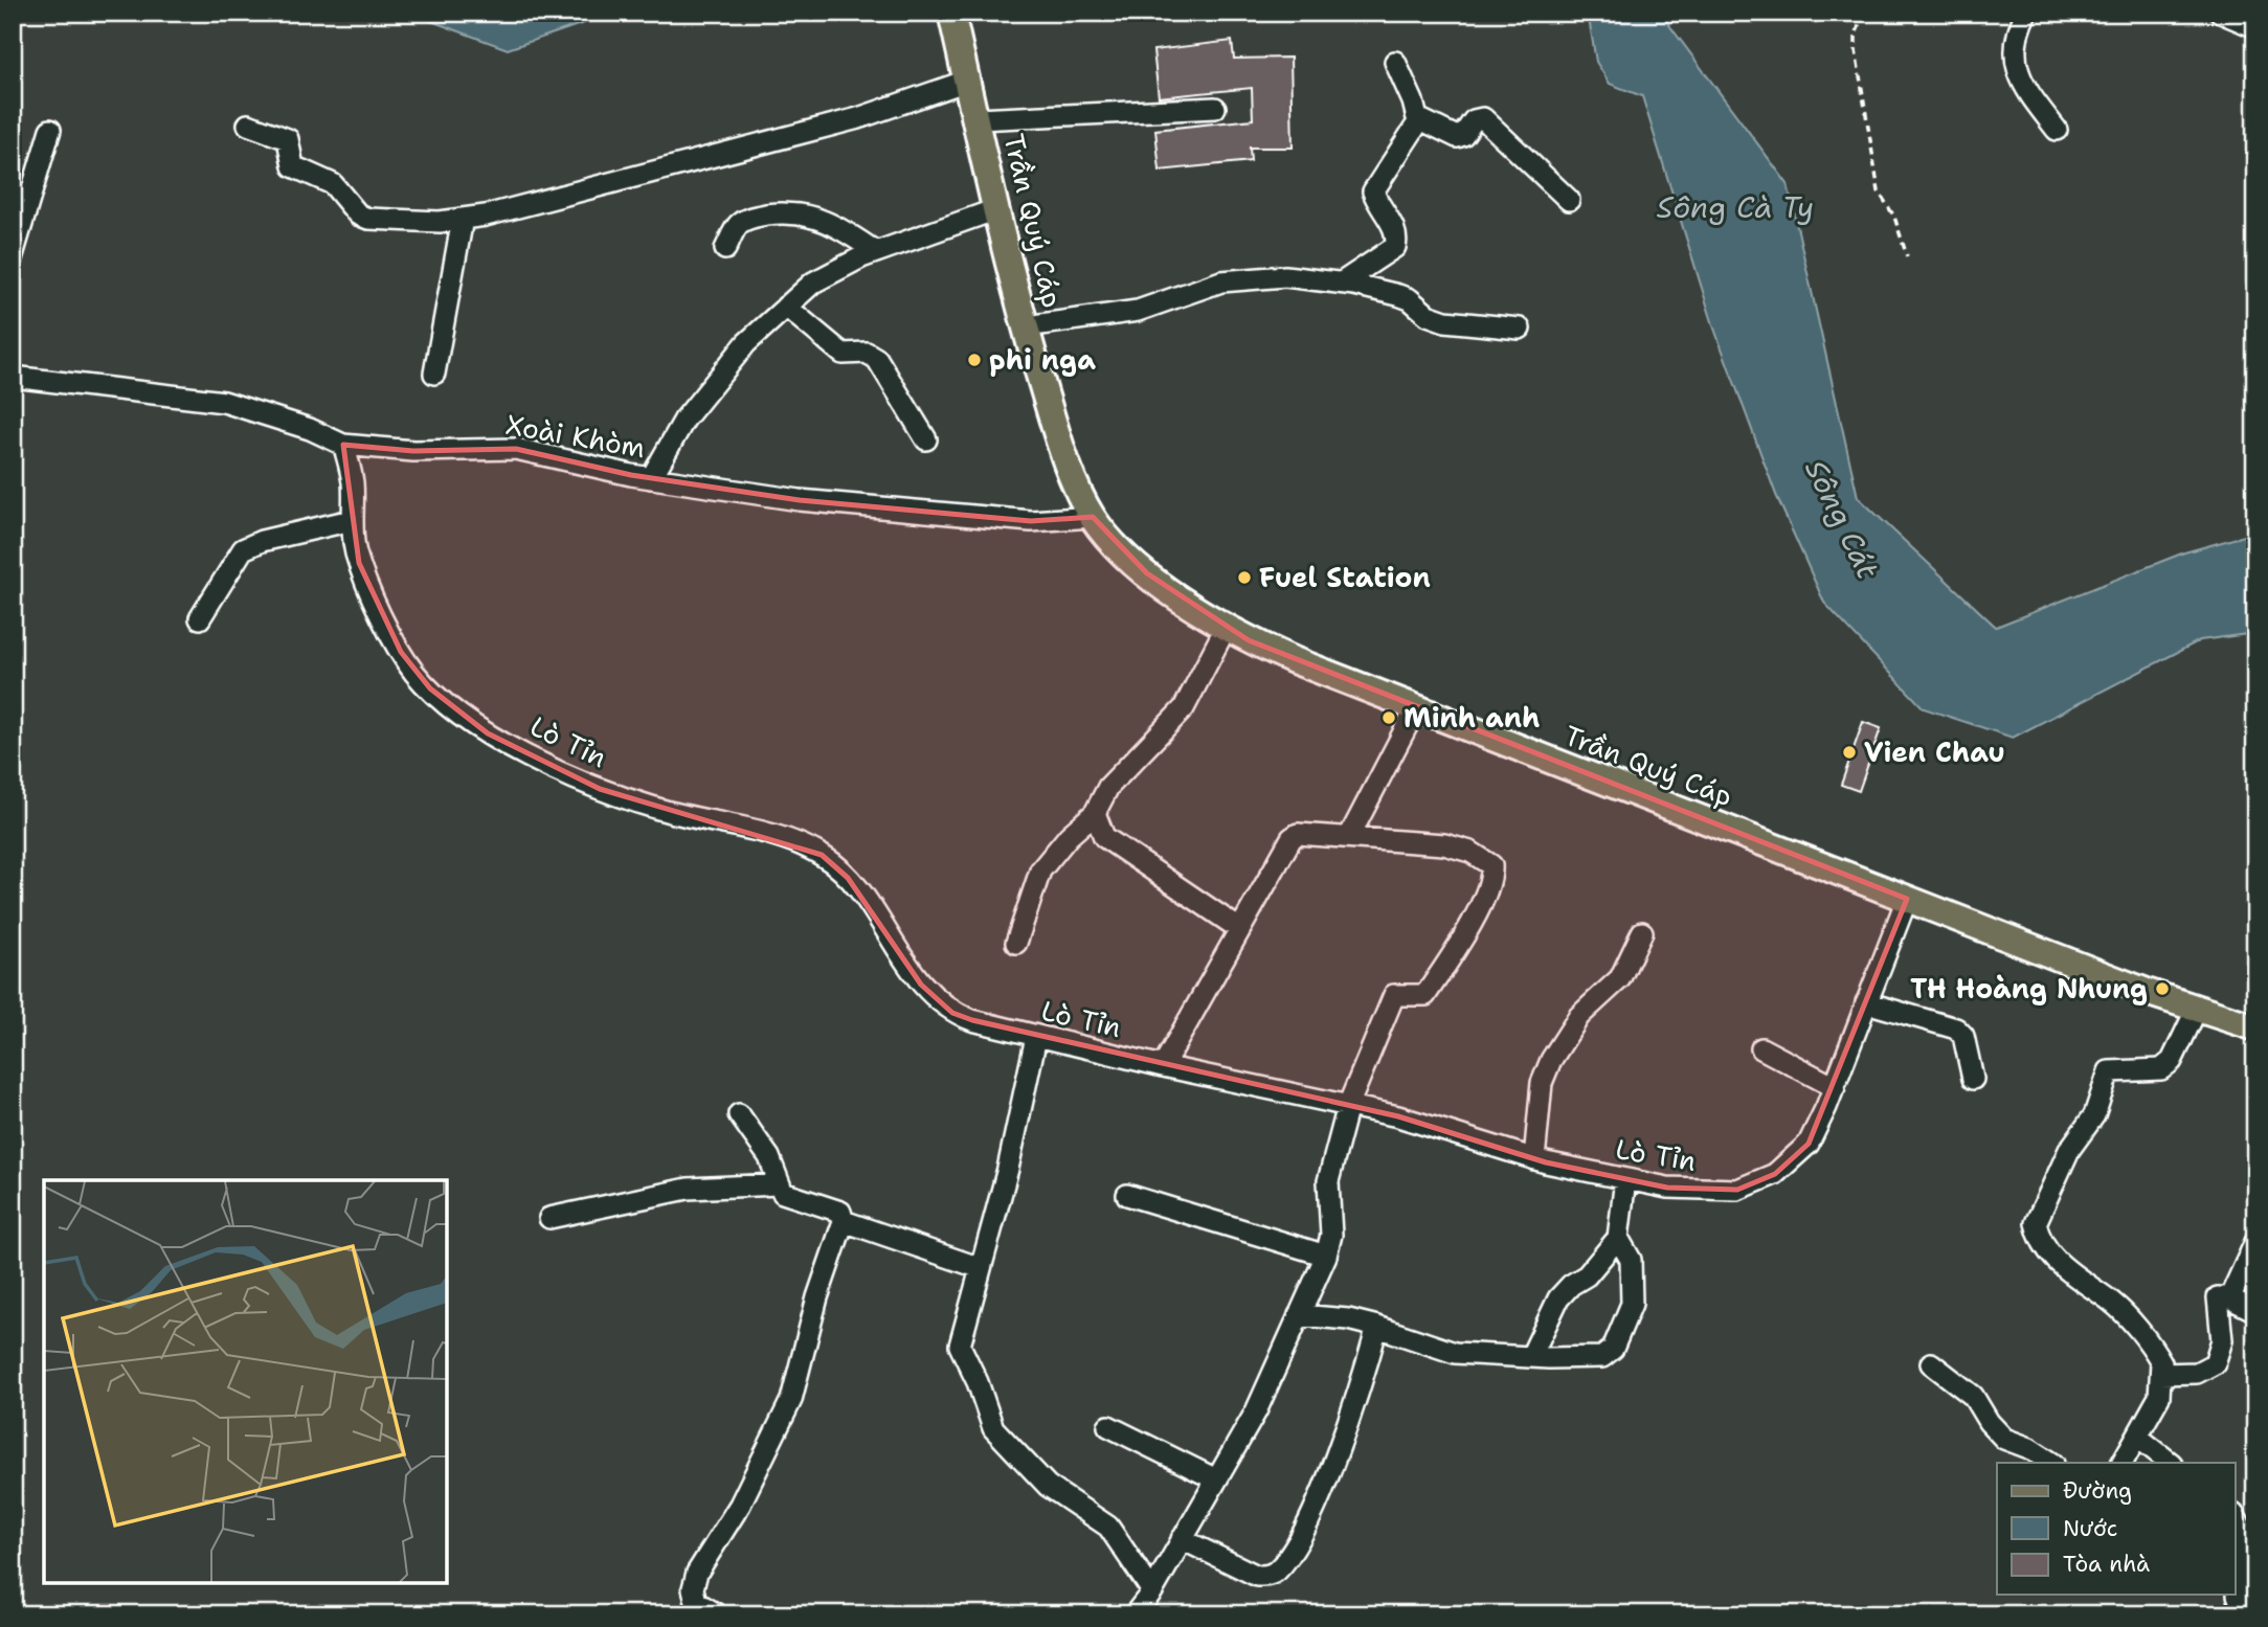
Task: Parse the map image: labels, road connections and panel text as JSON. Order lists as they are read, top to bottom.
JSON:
{
  "streets": {
    "main road": ["Trần Quý Cáp"],
    "street": ["Xoài Khòm", "Lò Tỉn"]
  },
  "crossings": [
    ["Trần Quý Cáp", "Xoài Khòm"],
    ["Trần Quý Cáp", "Lò Tỉn"],
    ["Xoài Khòm", "Lò Tỉn"]
  ],
  "water": ["Sông Cà Ty", "Sông Cát"],
  "places": [
    "phi nga",
    "Fuel Station",
    "Minh anh",
    "Vien Chau",
    "TH Hoàng Nhung"
  ],
  "legend": ["Đường", "Nước", "Tòa nhà"]
}
